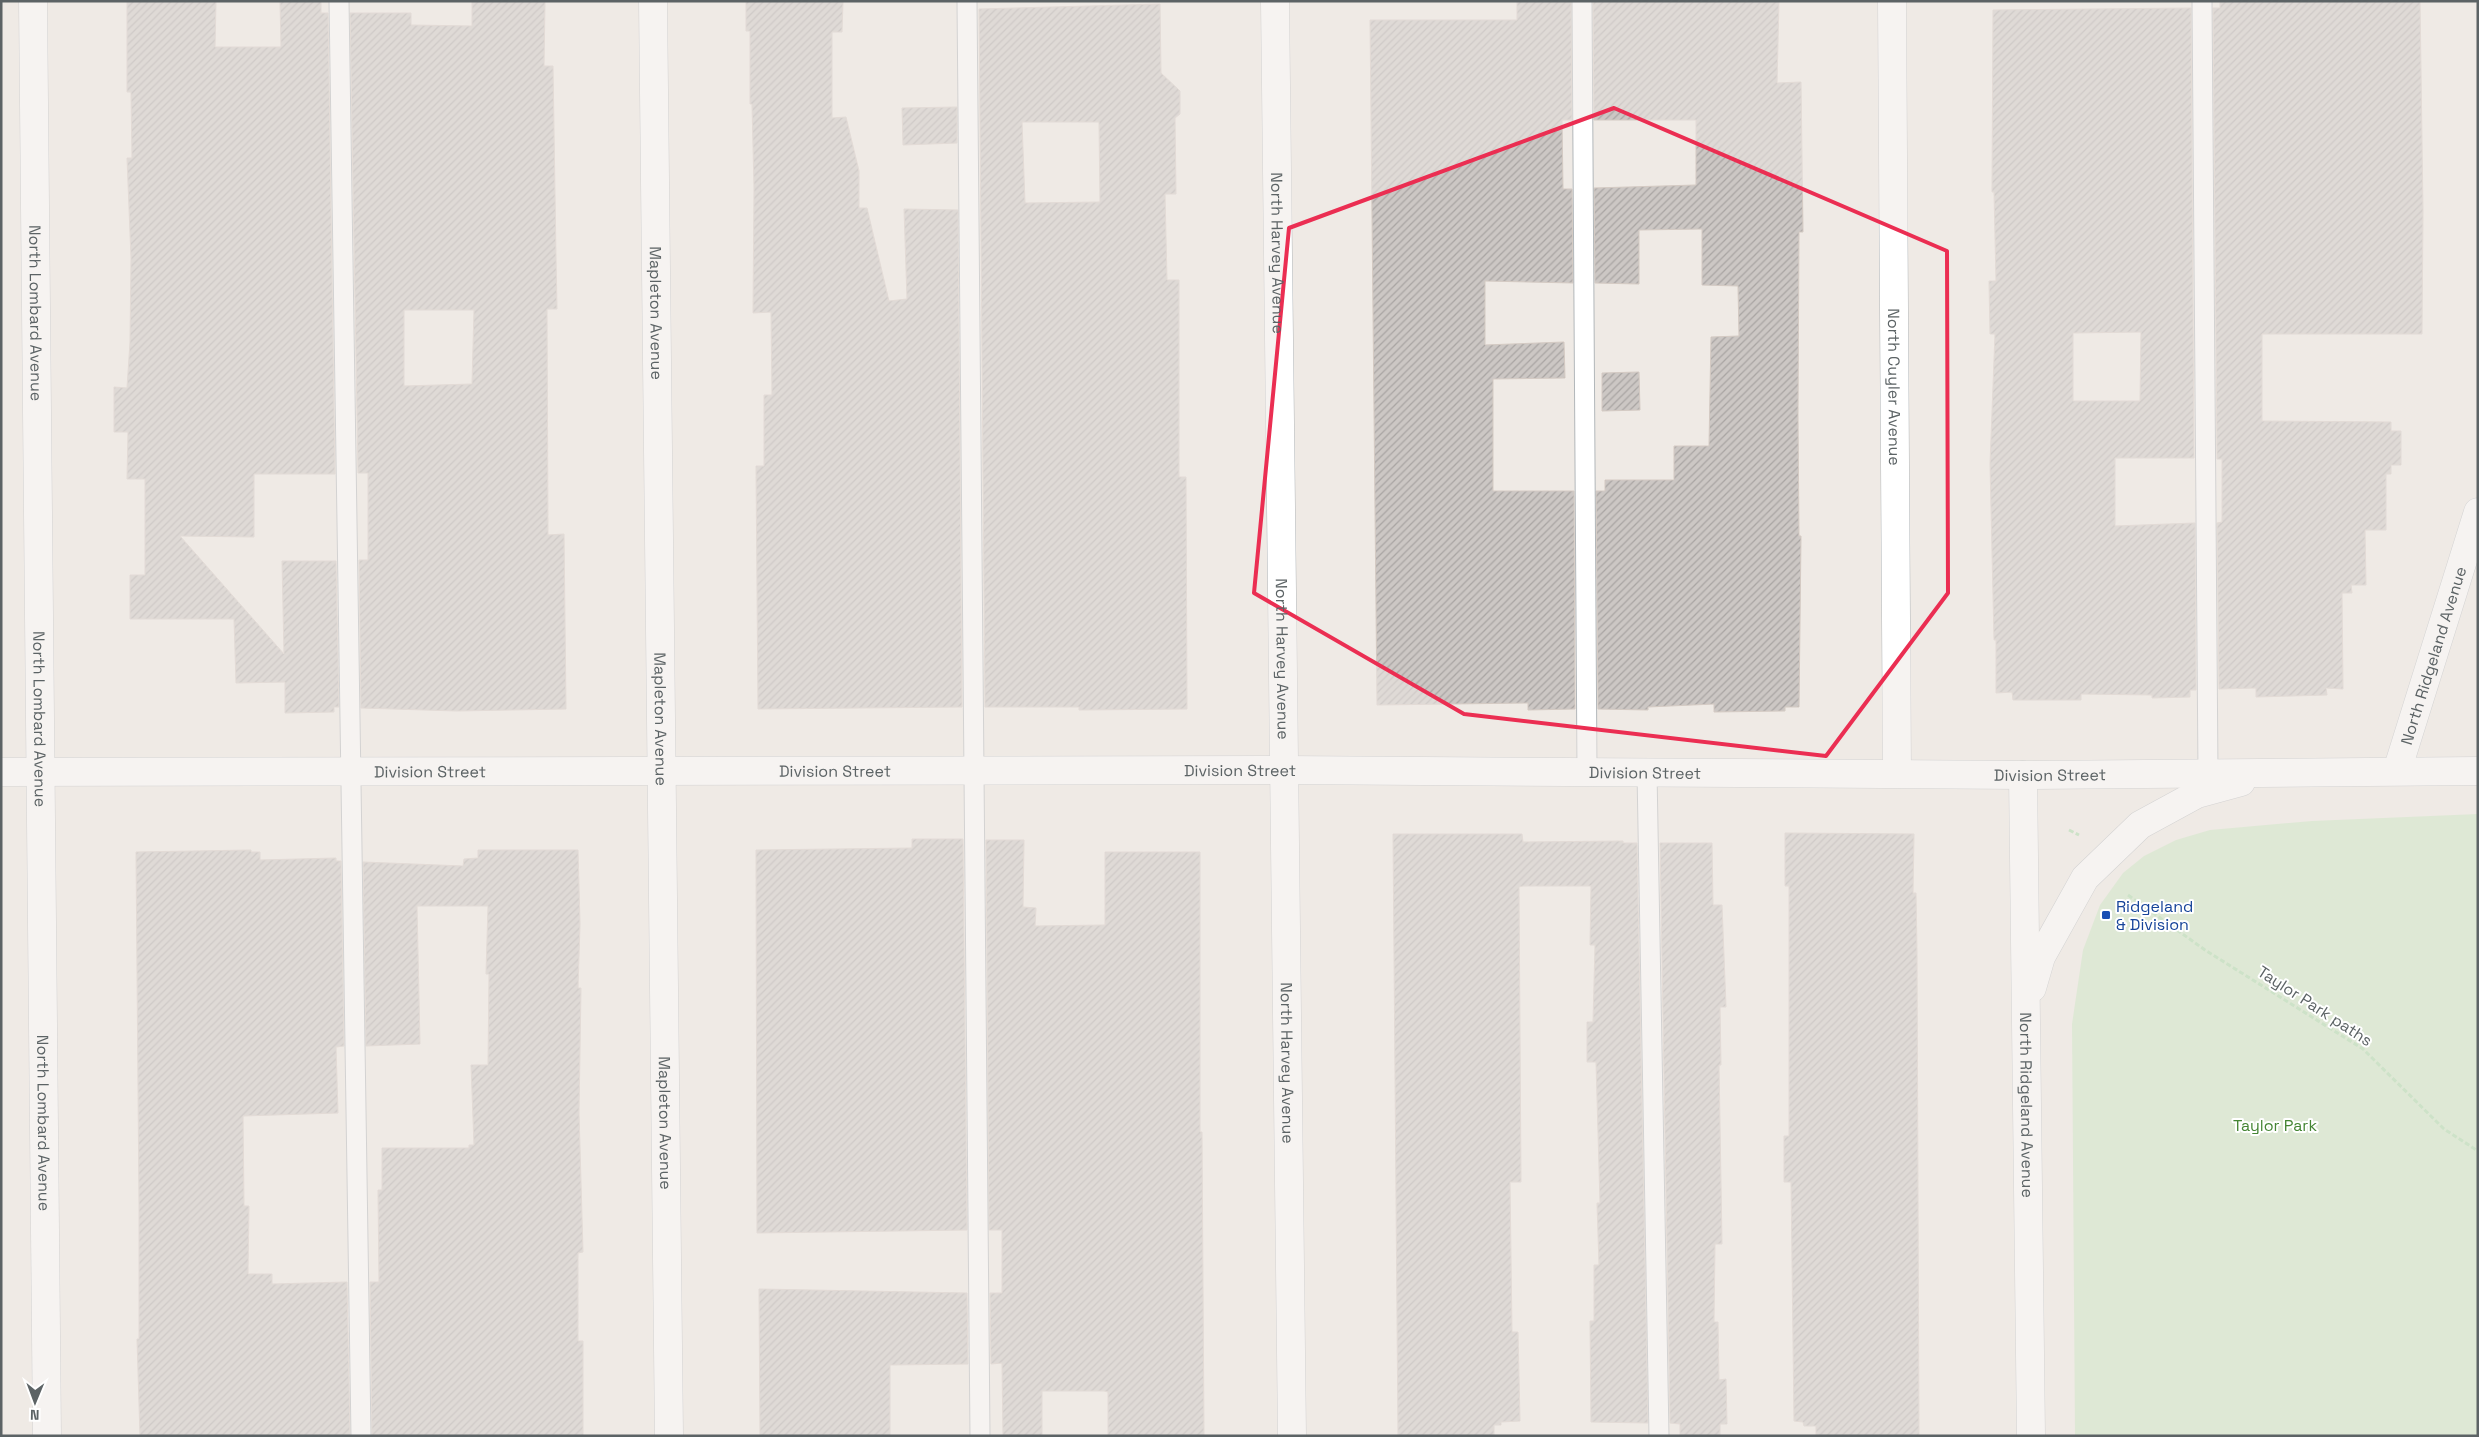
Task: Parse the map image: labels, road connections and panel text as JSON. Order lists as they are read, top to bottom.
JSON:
{
  "streets": {
    "street": [
      "North Harvey Avenue",
      "North Lombard Avenue",
      "Mapleton Avenue",
      "North Cuyler Avenue",
      "North Ridgeland Avenue",
      "Division Street"
    ],
    "path": ["Taylor Park paths"]
  },
  "crossings": [
    ["North Harvey Avenue", "Division Street"],
    ["North Lombard Avenue", "Division Street"],
    ["Mapleton Avenue", "Division Street"],
    ["North Cuyler Avenue", "Division Street"],
    ["North Ridgeland Avenue", "Division Street"]
  ],
  "parks": ["Taylor Park"],
  "places": {
    "transit": ["Ridgeland & Division"]
  },
  "north": "bottom"
}
